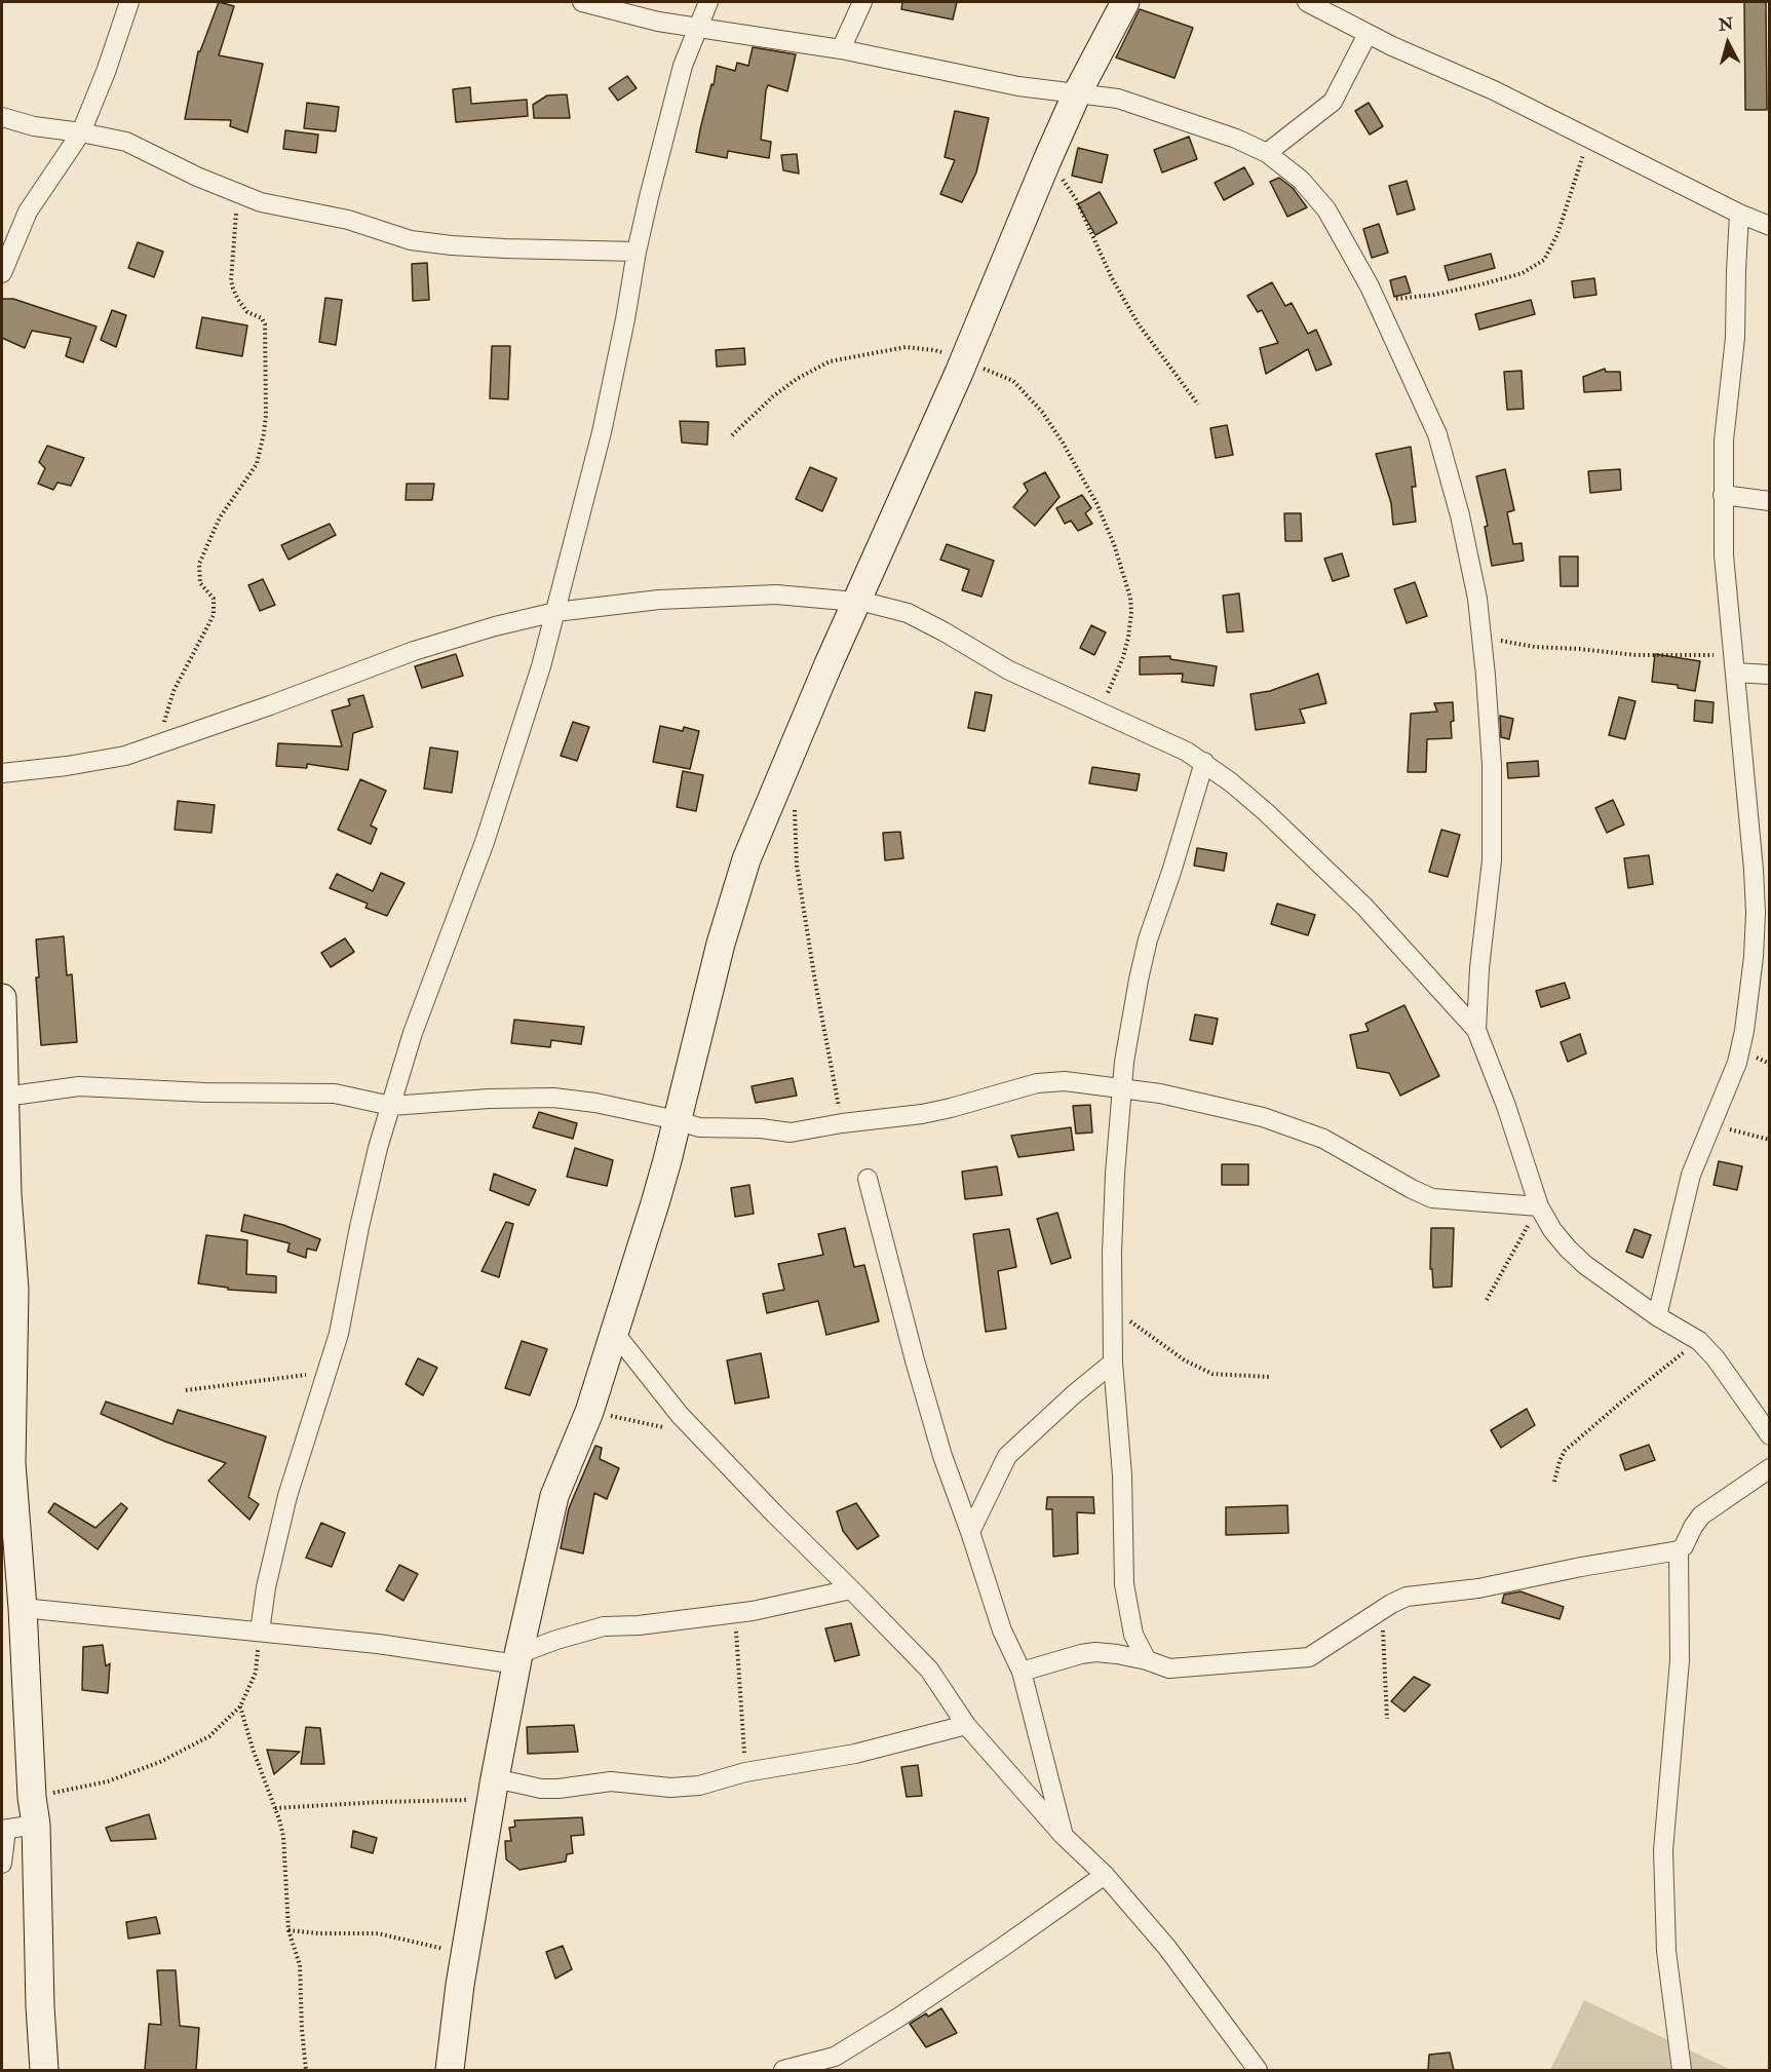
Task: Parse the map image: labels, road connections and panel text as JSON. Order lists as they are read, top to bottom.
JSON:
{
  "north": "top"
}
